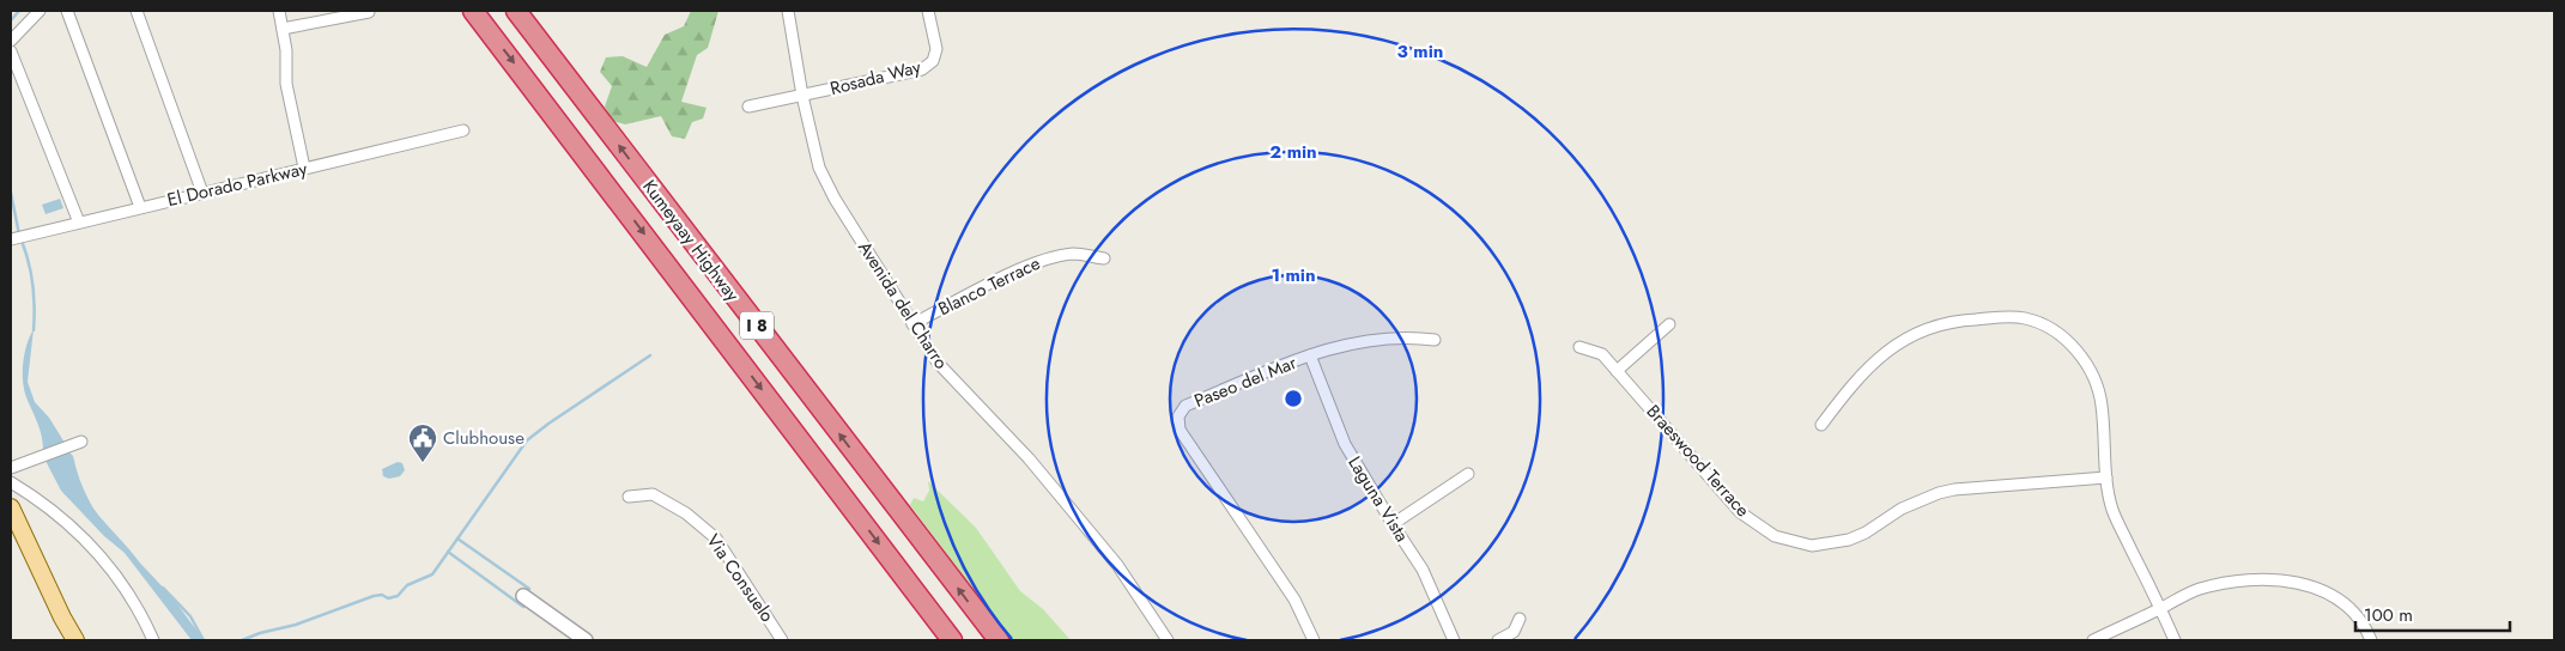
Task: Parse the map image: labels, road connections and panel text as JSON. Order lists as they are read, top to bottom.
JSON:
{
  "streets": {
    "highway": ["Kumeyaay Highway", "I 8"],
    "street": [
      "Rosada Way",
      "El Dorado Parkway",
      "Blanco Terrace",
      "Avenida del Charro",
      "Paseo del Mar",
      "Braeswood Terrace",
      "Laguna Vista",
      "Via Consuelo"
    ]
  },
  "crossings": [
    ["Rosada Way", "Avenida del Charro"],
    ["Blanco Terrace", "Avenida del Charro"],
    ["Paseo del Mar", "Laguna Vista"]
  ],
  "places": {
    "public building": ["Clubhouse"]
  },
  "scale_bar": "100 m",
  "rings": ["3 min", "2 min", "1 min"]
}
